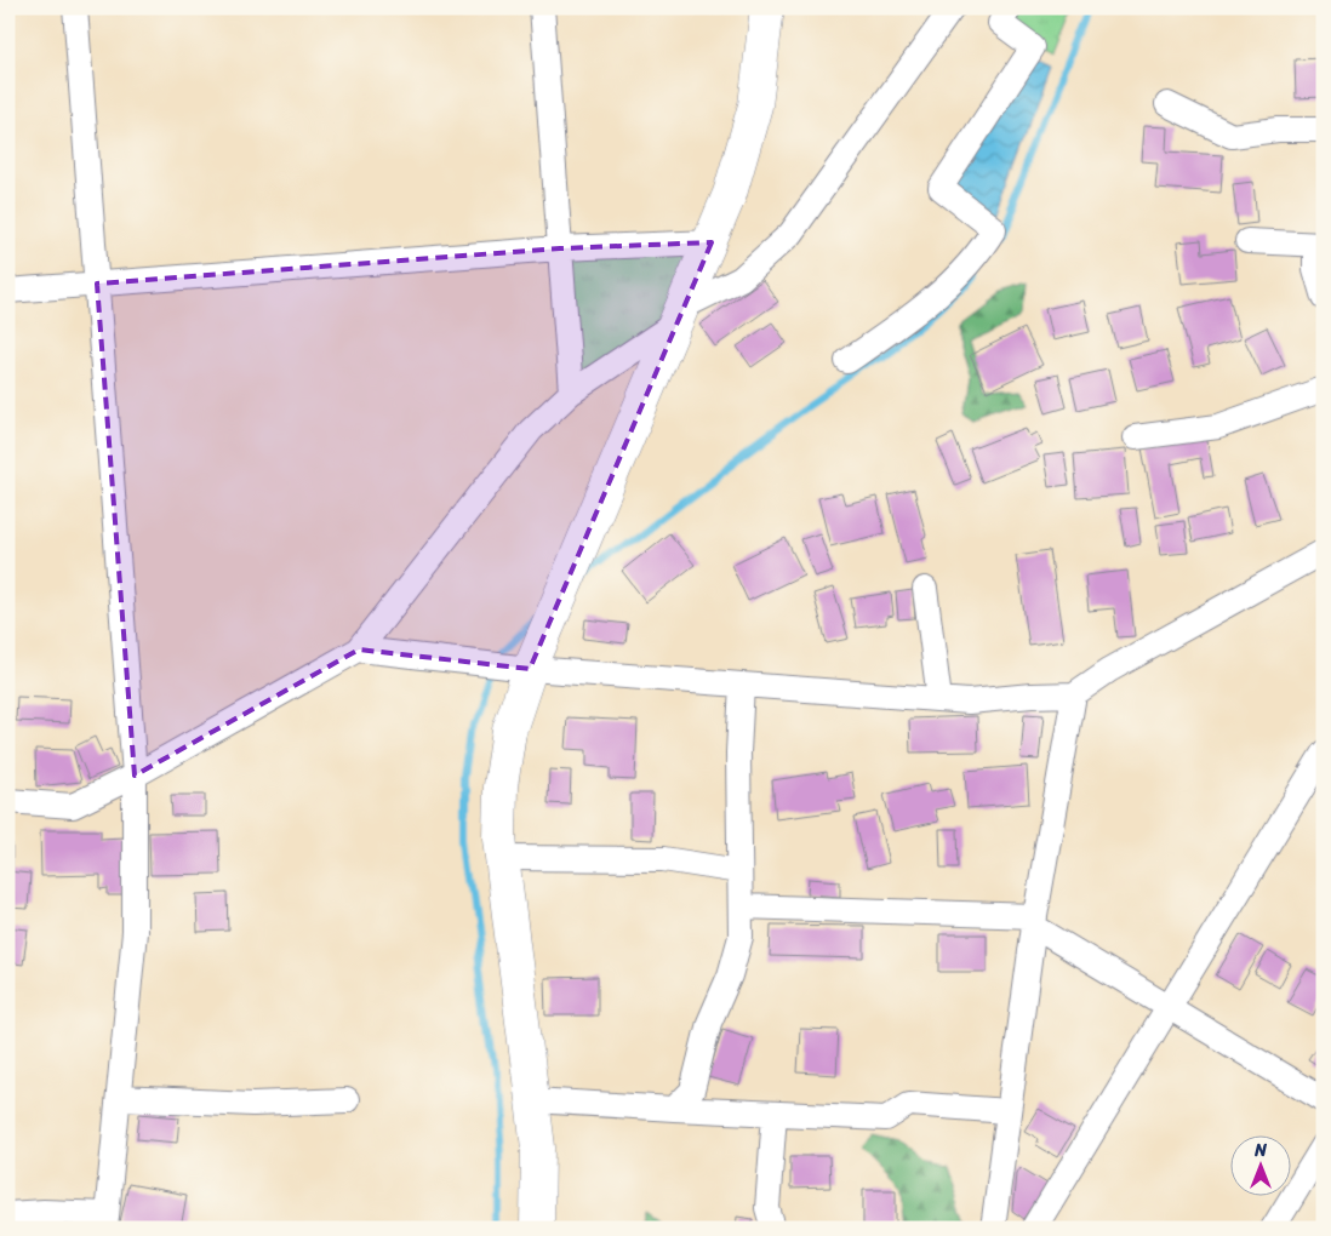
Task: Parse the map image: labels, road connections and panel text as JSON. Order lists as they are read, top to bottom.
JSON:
{
  "north": "top"
}
